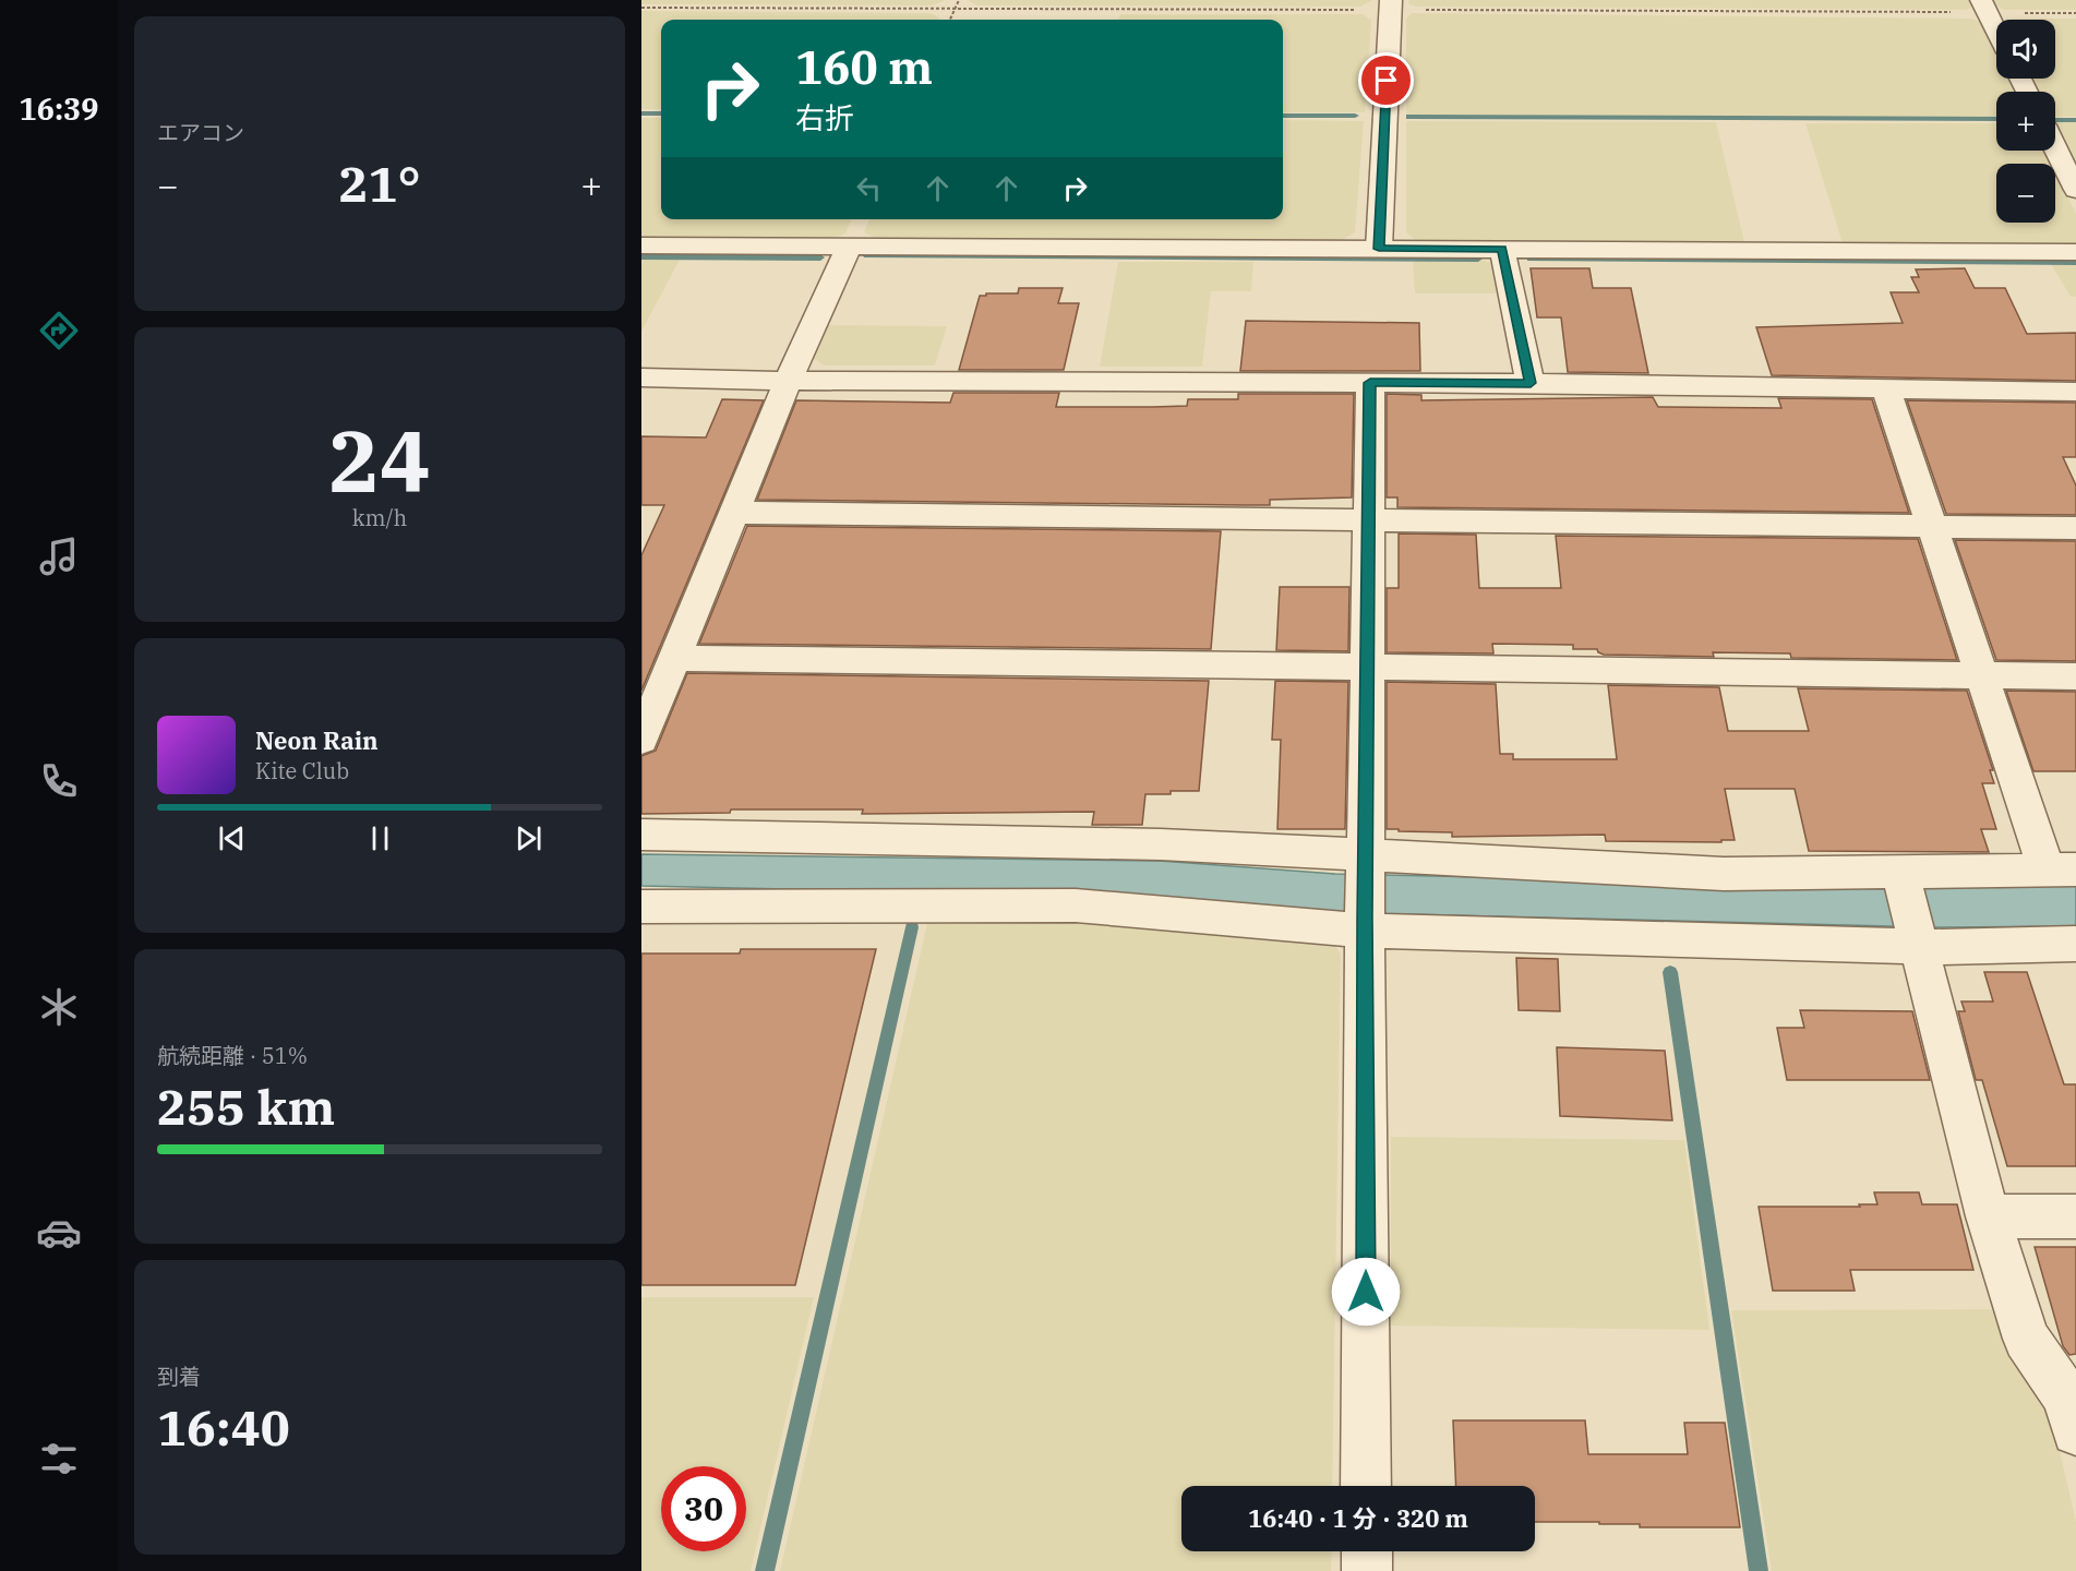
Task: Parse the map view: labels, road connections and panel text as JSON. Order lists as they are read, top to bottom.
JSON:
{
  "page": {
    "tabs": "16:39",
    "tile": [
      "エアコン",
      ["24", "km/h"],
      ["航続距離 · 51%", "255 km"],
      ["到着", "16:40"]
    ],
    "map_buttons": ["+", "−"],
    "turn": ["160 m", "右折"],
    "heat": ["−", "21°", "+"],
    "song": ["Neon Rain", "Kite Club"],
    "limit": "30",
    "trip": "16:40 · 1 分 · 320 m"
  }
}
